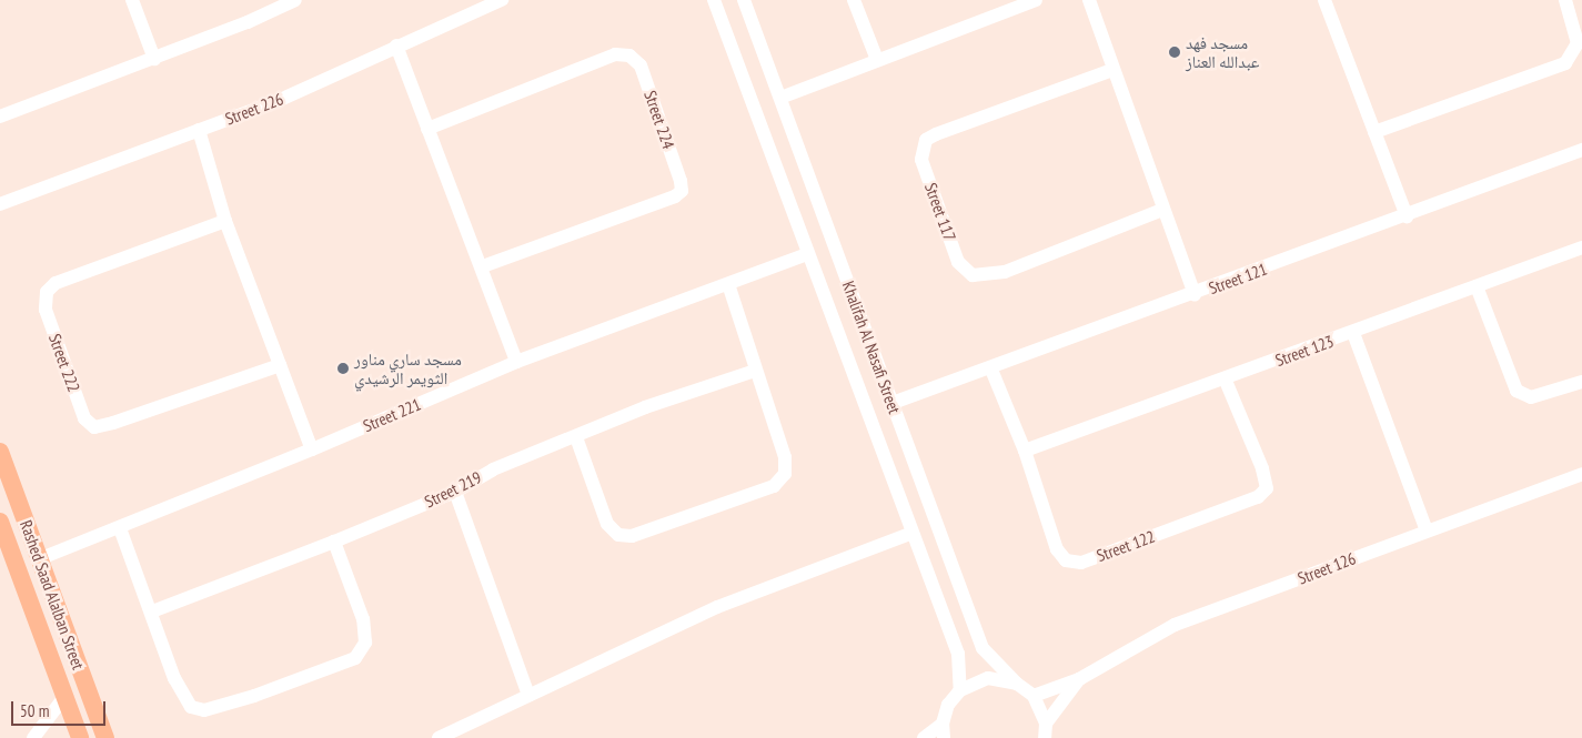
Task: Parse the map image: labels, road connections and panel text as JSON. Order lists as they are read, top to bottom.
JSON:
{
  "streets": {
    "main road": ["Rashed Saad Alalban Street"],
    "street": [
      "Street 226",
      "Street 224",
      "Street 117",
      "Street 121",
      "Khalifah Al Nasafi Street",
      "Street 123",
      "Street 222",
      "Street 221",
      "Street 219",
      "Street 122",
      "Street 126"
    ]
  },
  "crossings": [
    ["Street 121", "Khalifah Al Nasafi Street"],
    ["Street 121", "Street 122"],
    ["Khalifah Al Nasafi Street", "Street 221"],
    ["Street 123", "Street 122"],
    ["Street 221", "Rashed Saad Alalban Street"]
  ],
  "places": ["مسجد فهد عبدالله العناز", "مسجد ساري مناور الثويمر الرشيدي"],
  "scale_bar": "50 m"
}
